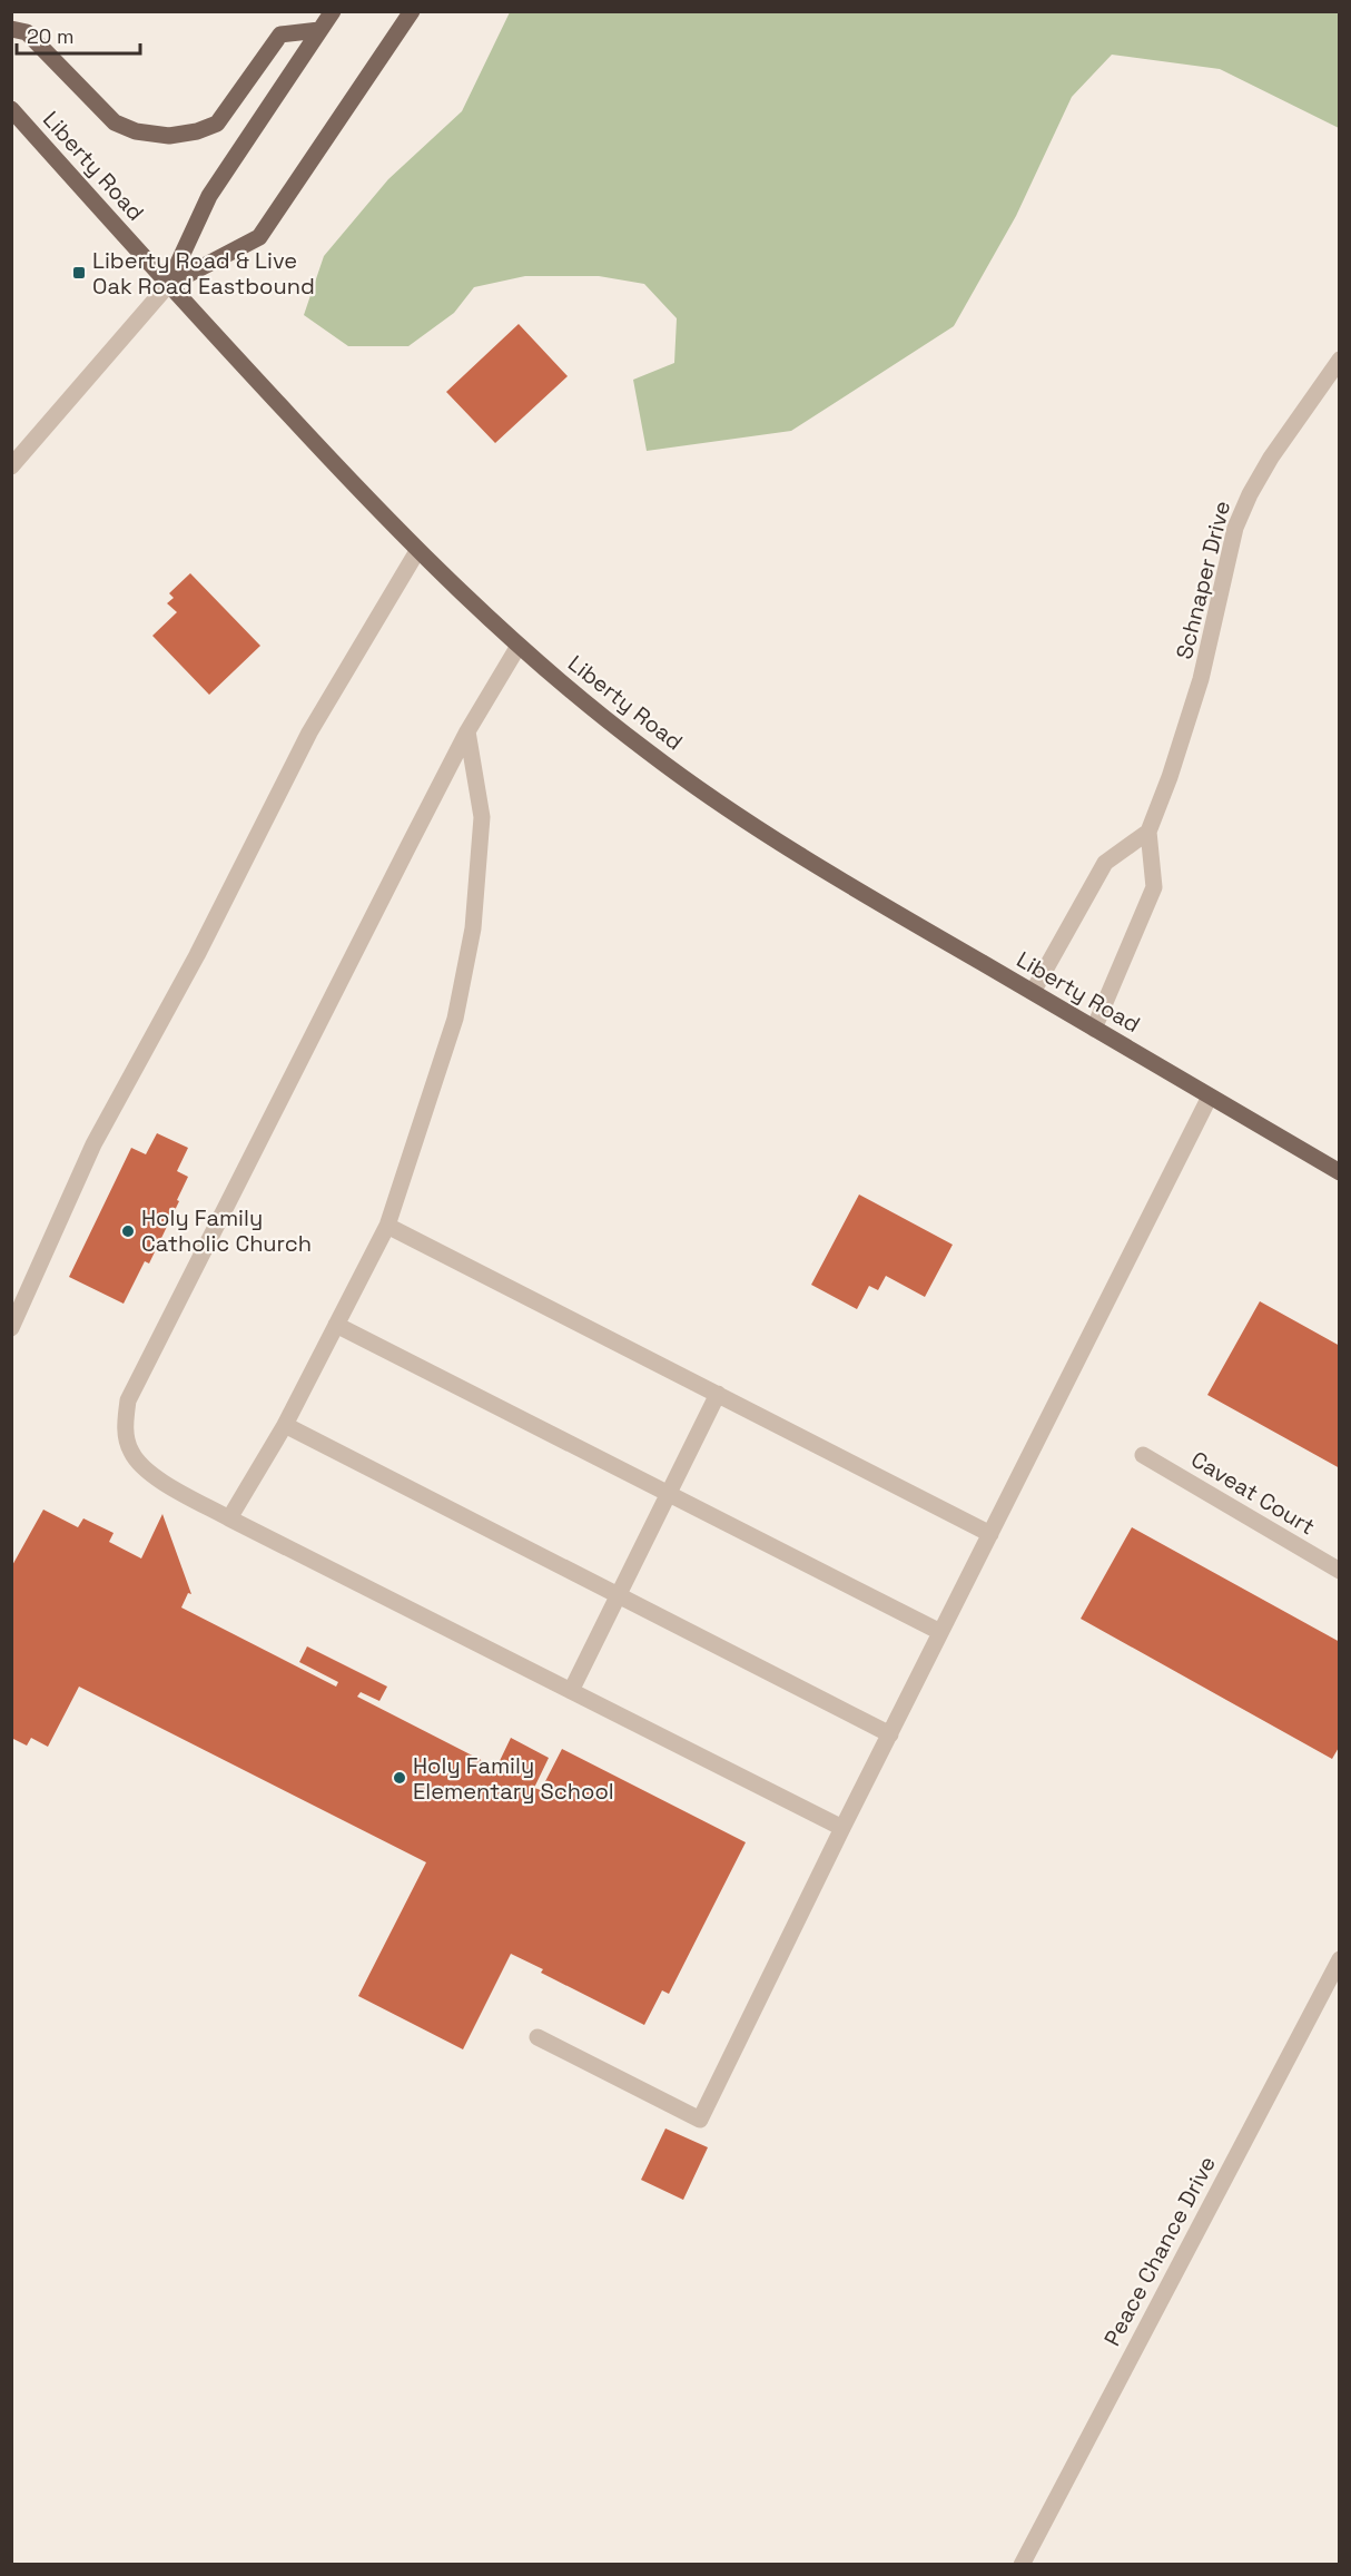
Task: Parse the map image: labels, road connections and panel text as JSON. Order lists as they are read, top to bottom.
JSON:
{
  "streets": {
    "main road": ["Liberty Road"],
    "street": ["Schnaper Drive", "Caveat Court", "Peace Chance Drive"]
  },
  "crossings": [
    ["Liberty Road", "Schnaper Drive"]
  ],
  "places": {
    "transit": ["Liberty Road & Live Oak Road Eastbound"],
    "other": ["Holy Family Catholic Church", "Holy Family Elementary School"]
  },
  "scale_bar": "20 m"
}
